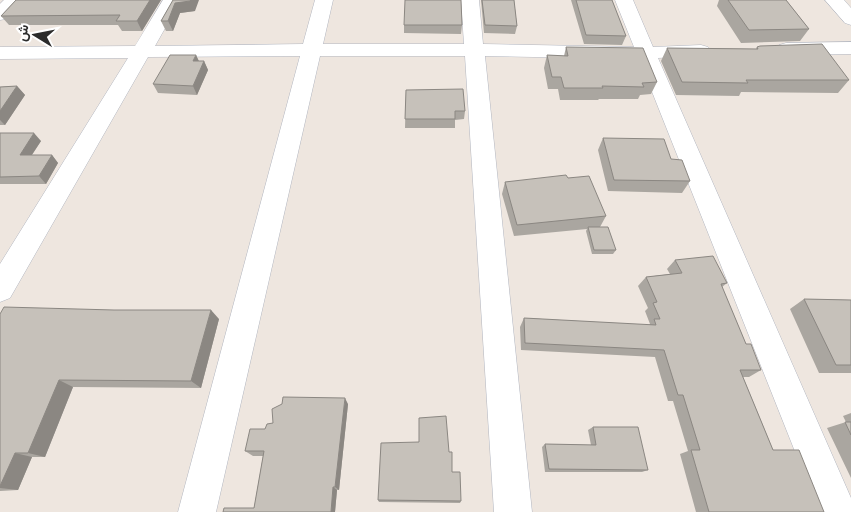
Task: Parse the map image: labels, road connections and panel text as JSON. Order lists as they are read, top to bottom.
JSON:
{
  "north": "left"
}
